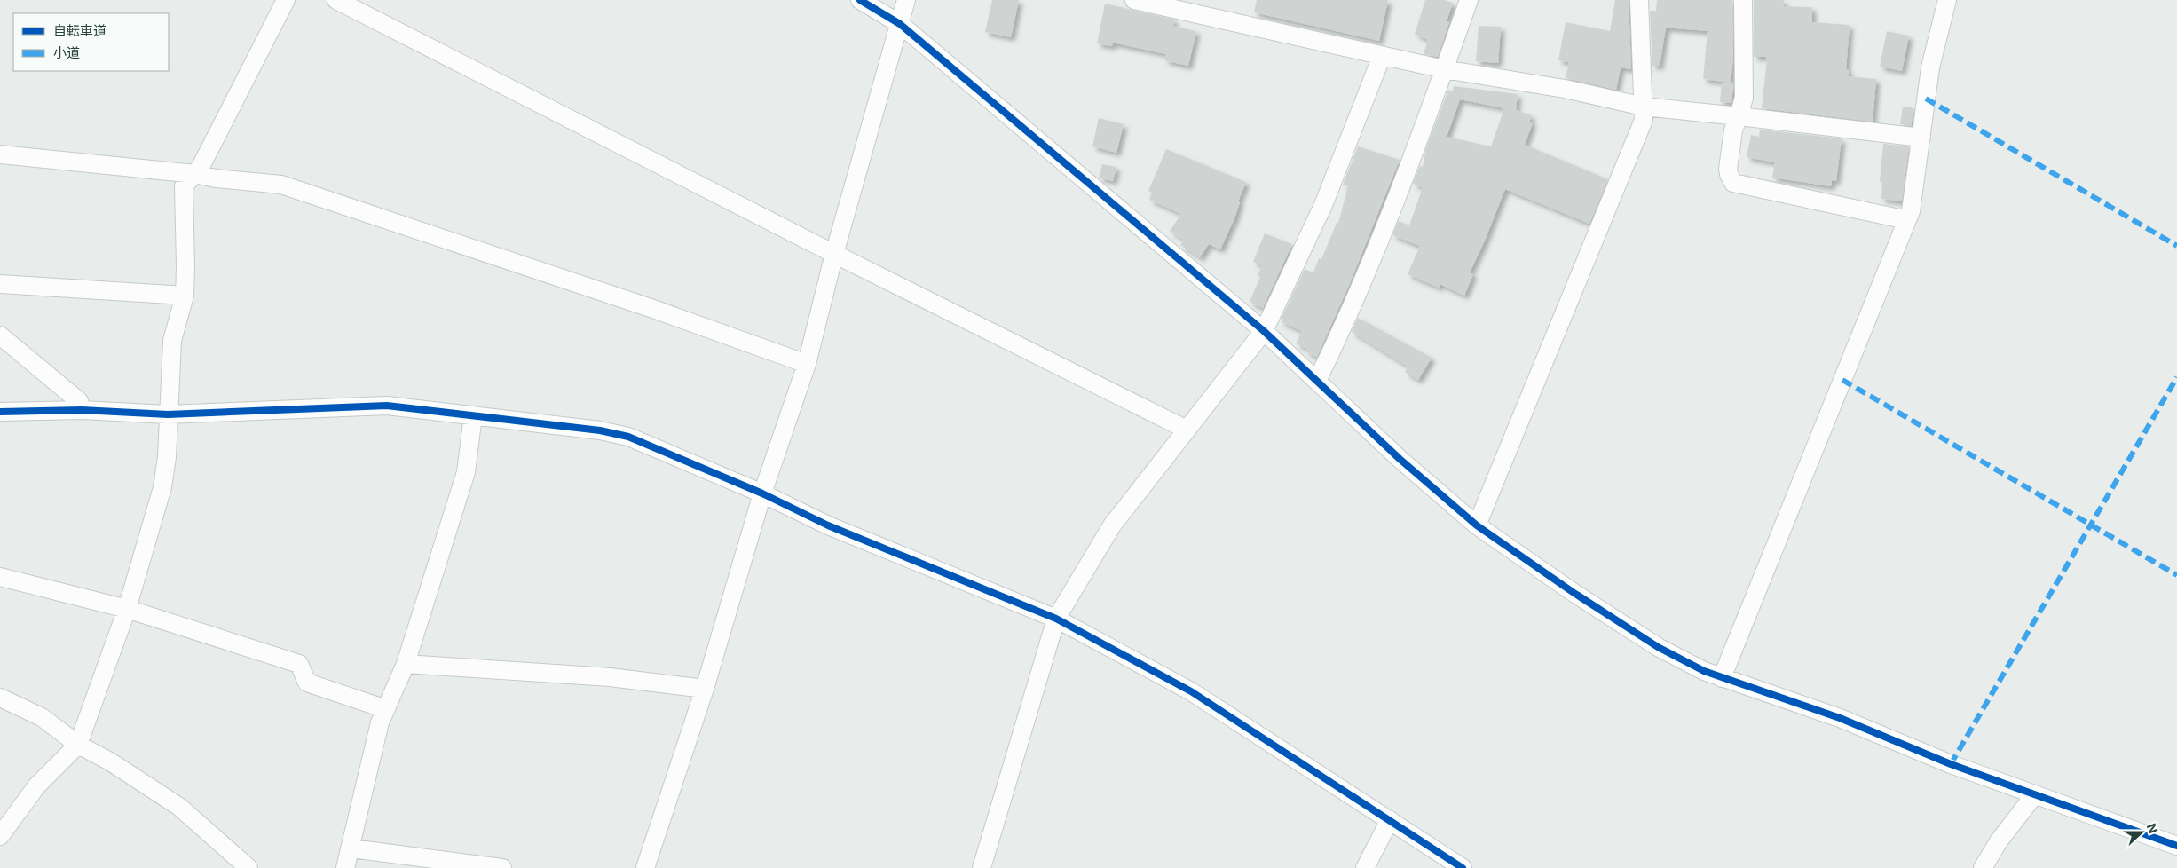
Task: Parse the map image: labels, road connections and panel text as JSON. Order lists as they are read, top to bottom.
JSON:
{
  "legend": ["自転車道", "小道"],
  "north": "right"
}
